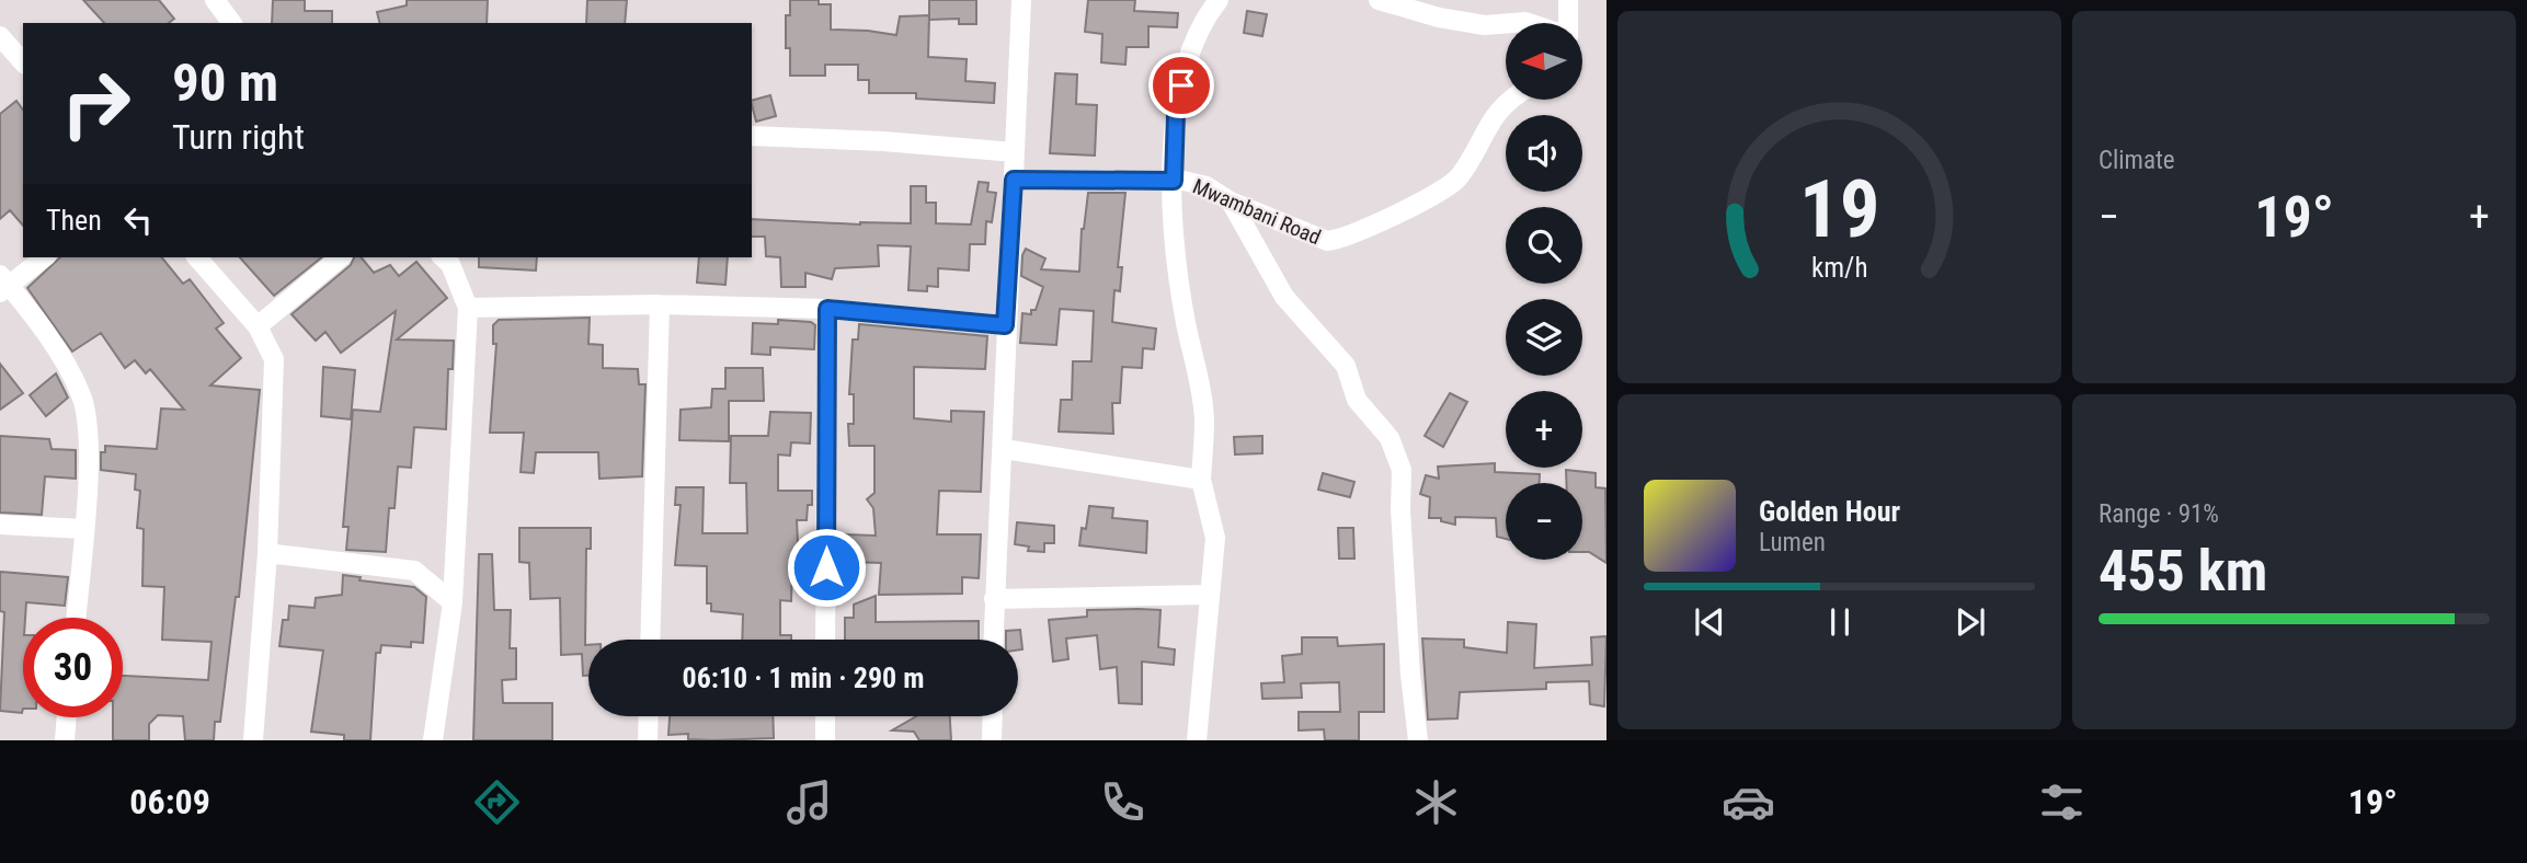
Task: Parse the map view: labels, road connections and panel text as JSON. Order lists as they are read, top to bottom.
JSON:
{
  "streets": {
    "street": ["Mwambani Road"]
  },
  "north": "left",
  "page": {
    "tile": [
      "Climate",
      ["Range · 91%", "455 km"]
    ],
    "map_buttons": ["+", "−"],
    "turn": ["90 m", "Turn right"],
    "then": "Then",
    "heat": ["−", "19°", "+"],
    "song": ["Golden Hour", "Lumen"],
    "limit": "30",
    "trip": "06:10 · 1 min · 290 m",
    "tabs": ["06:09", "19°"],
    "gauge": ["19", "km/h"]
  }
}
